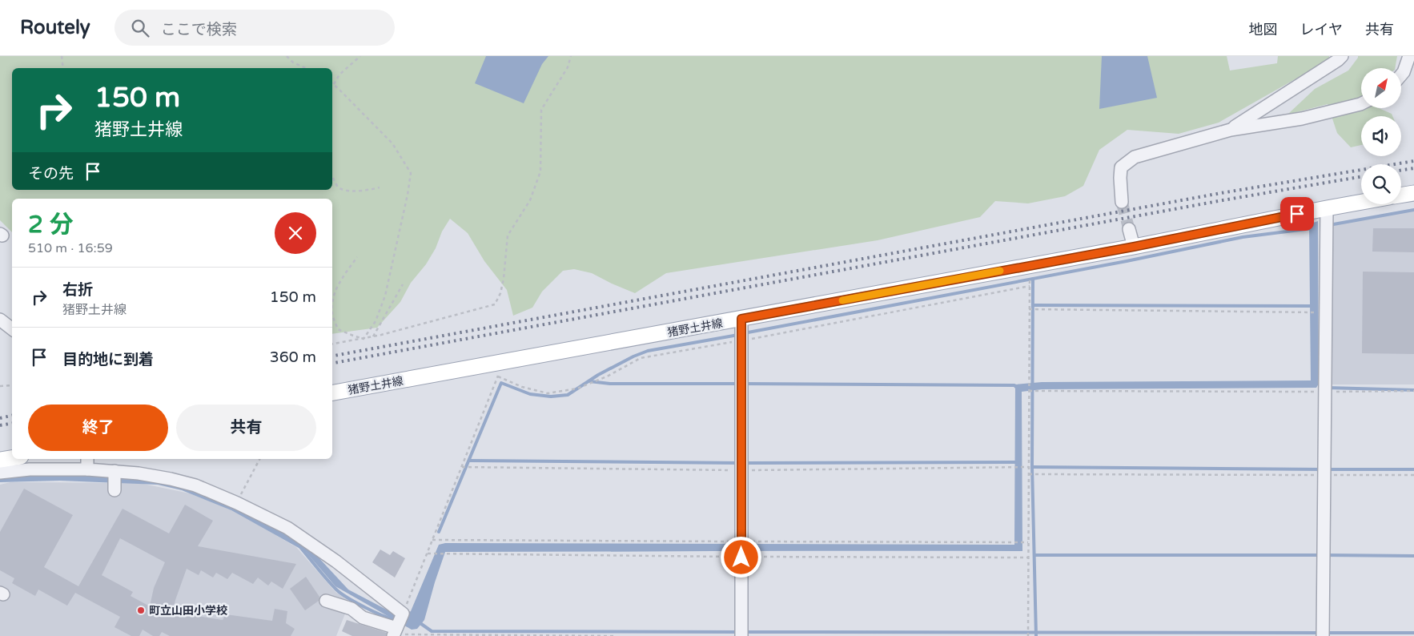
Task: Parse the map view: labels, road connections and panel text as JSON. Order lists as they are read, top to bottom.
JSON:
{
  "streets": {
    "main road": ["猪野土井線"]
  },
  "places": ["町立山田小学校"],
  "north": "top right",
  "page": {
    "header": "Routely",
    "search": "ここで検索",
    "nav": ["地図", "レイヤ", "共有"],
    "turn": ["150 m", "猪野土井線"],
    "then": "その先",
    "heading": ["2 分", "510 m · 16:59"],
    "list": [
      {
        "name": "右折",
        "note": "猪野土井線",
        "value": "150 m"
      },
      {
        "name": "目的地に到着",
        "value": "360 m"
      }
    ],
    "buttons": ["終了", "共有"]
  }
}
